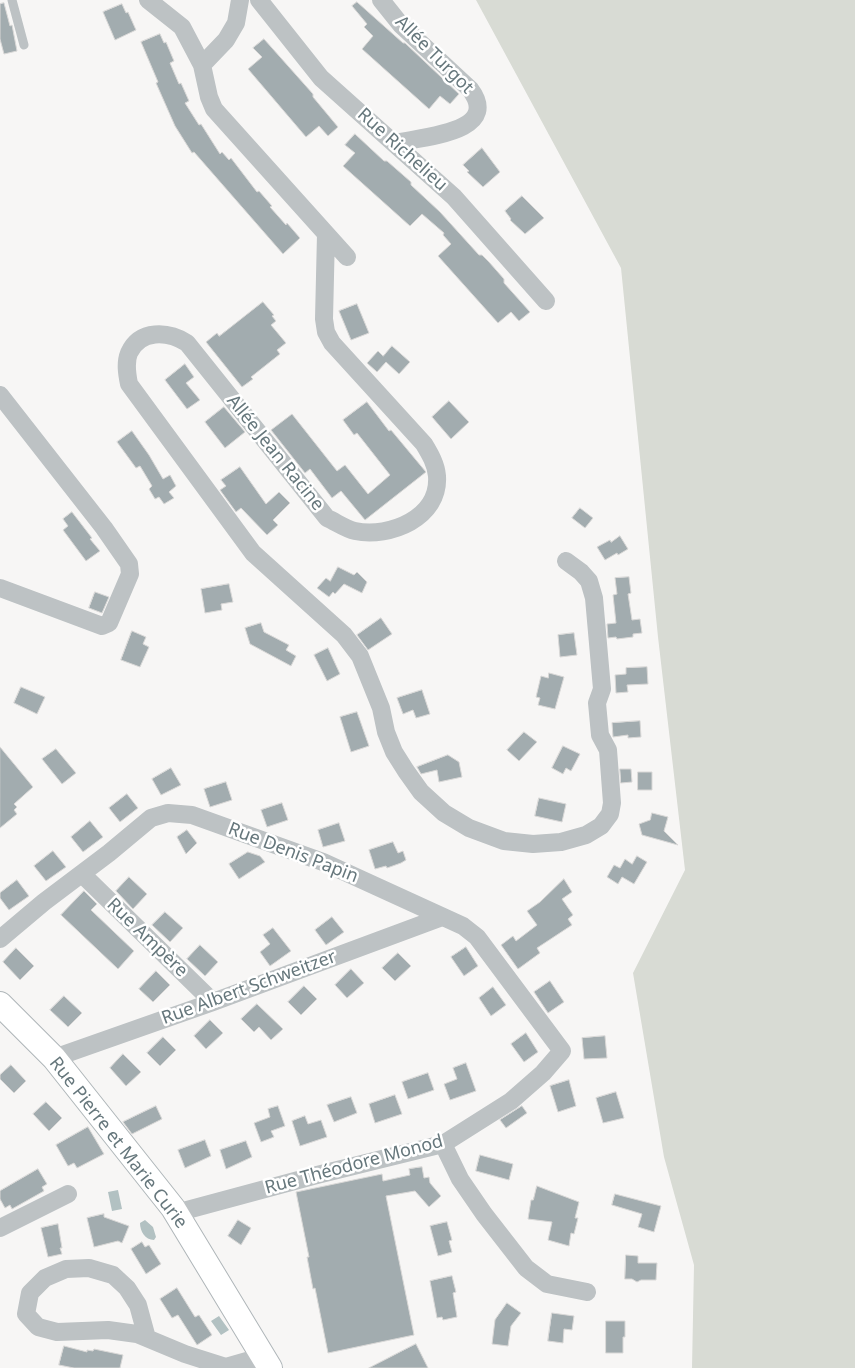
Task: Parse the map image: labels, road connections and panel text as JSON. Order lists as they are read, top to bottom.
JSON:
{
  "streets": {
    "main road": ["Rue Pierre et Marie Curie"],
    "street": [
      "Allée Turgot",
      "Rue Richelieu",
      "Allée Jean Racine",
      "Rue Denis Papin",
      "Rue Ampère",
      "Rue Albert Schweitzer",
      "Rue Théodore Monod"
    ]
  },
  "crossings": [
    ["Allée Turgot", "Rue Richelieu"],
    ["Rue Denis Papin", "Rue Ampère"],
    ["Rue Denis Papin", "Rue Albert Schweitzer"],
    ["Rue Denis Papin", "Rue Théodore Monod"],
    ["Rue Ampère", "Rue Albert Schweitzer"],
    ["Rue Albert Schweitzer", "Rue Pierre et Marie Curie"],
    ["Rue Pierre et Marie Curie", "Rue Théodore Monod"]
  ]
}
